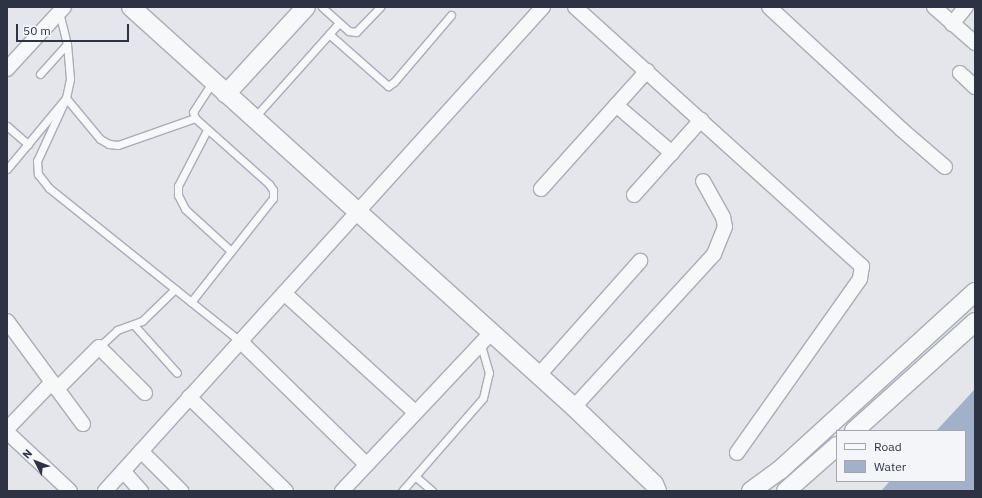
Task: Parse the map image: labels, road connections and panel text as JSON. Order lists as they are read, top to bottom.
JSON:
{
  "legend": ["Road", "Water"],
  "scale_bar": "50 m",
  "north": "top left"
}
